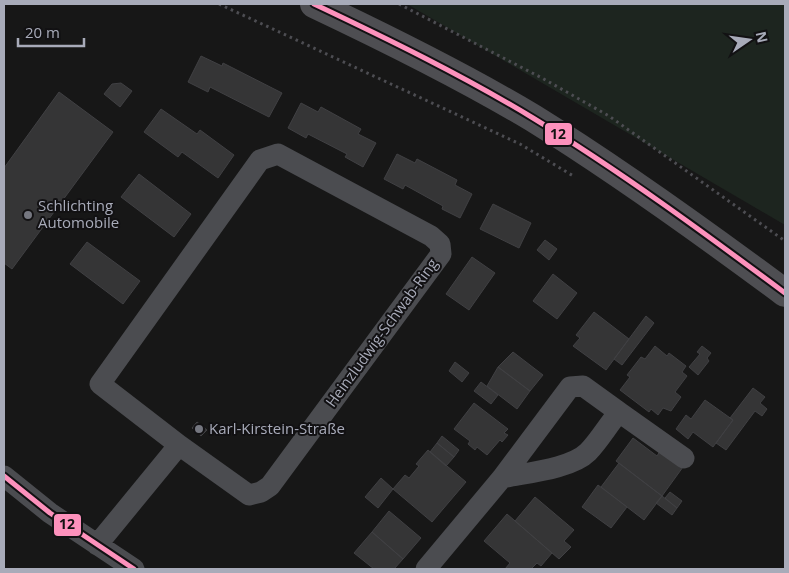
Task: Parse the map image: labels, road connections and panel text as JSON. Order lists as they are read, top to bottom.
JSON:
{
  "streets": {
    "street": ["Heinzludwig-Schwab-Ring"]
  },
  "places": ["Schlichting Automobile", "Karl-Kirstein-Straße"],
  "lines": ["transit line 12"],
  "scale_bar": "20 m",
  "north": "right"
}
